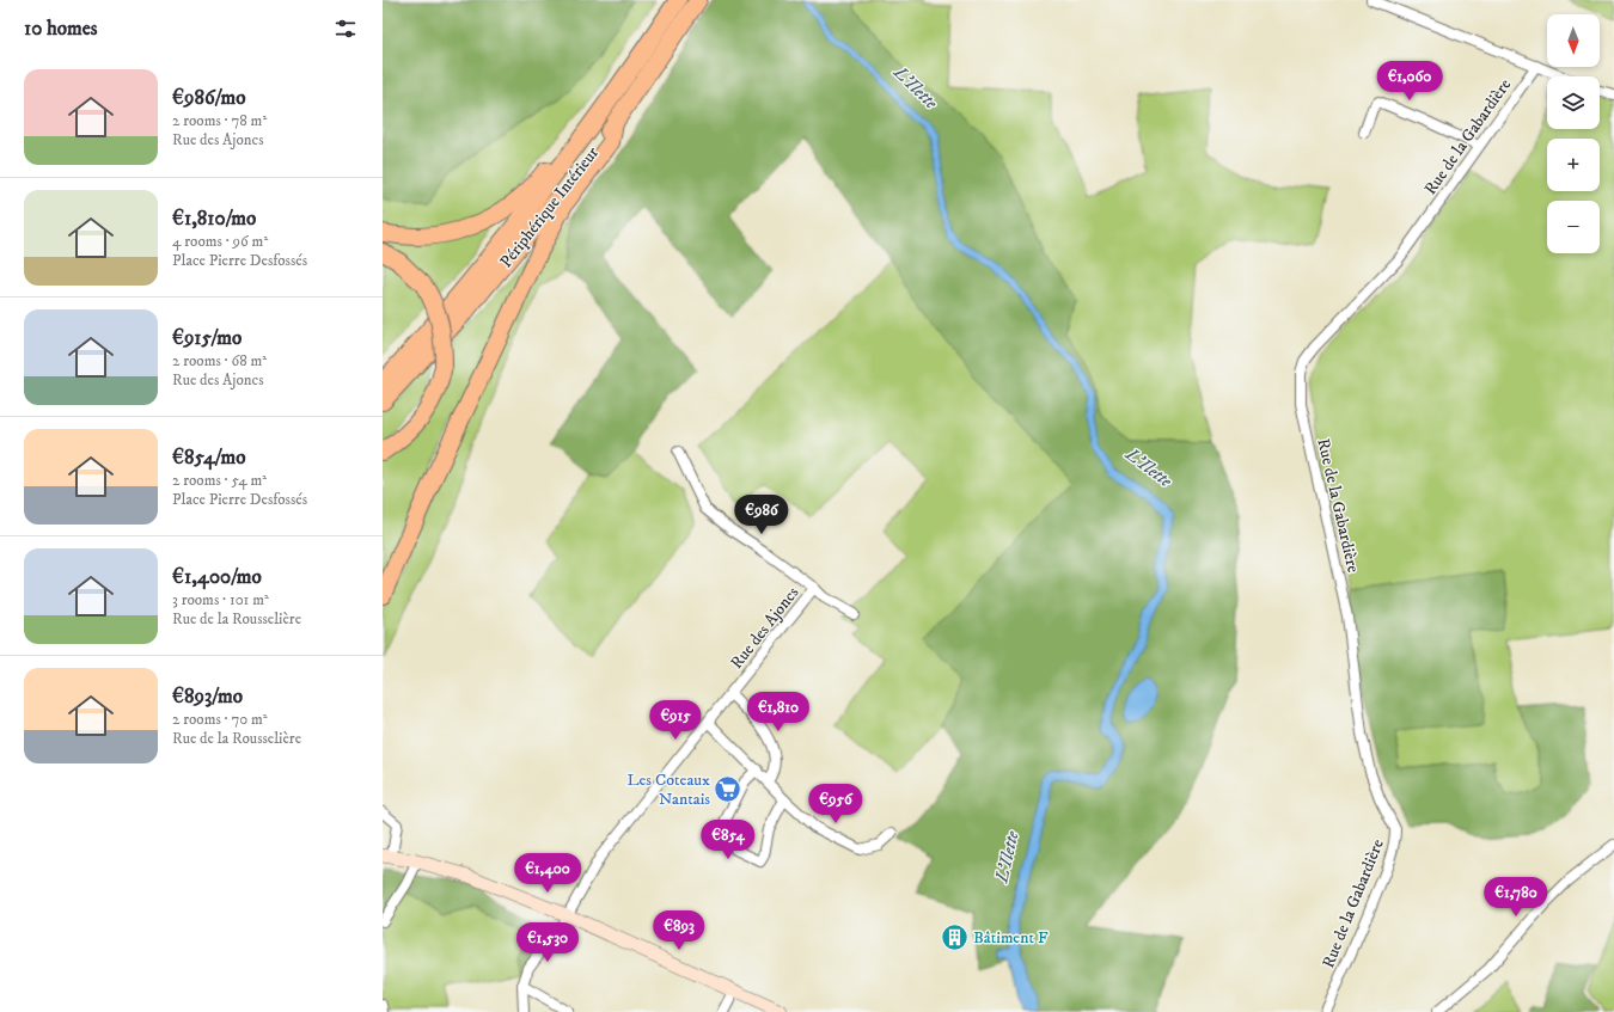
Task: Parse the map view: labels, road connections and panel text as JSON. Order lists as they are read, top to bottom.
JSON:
{
  "streets": {
    "highway": ["Périphérique Intérieur"],
    "street": ["Rue de la Gabardière", "Rue des Ajoncs"]
  },
  "water": ["L'Ilette"],
  "places": {
    "supermarket": ["Les Coteaux Nantais"],
    "building": ["Bâtiment F"]
  },
  "north": "bottom",
  "page": {
    "heading": "10 homes",
    "map_buttons": ["+", "−"],
    "list": [
      {
        "name": "€986/mo",
        "note": "2 rooms · 78 m² · Rue des Ajoncs"
      },
      {
        "name": "€1,810/mo",
        "note": "4 rooms · 96 m² · Place Pierre Desfossés"
      },
      {
        "name": "€915/mo",
        "note": "2 rooms · 68 m² · Rue des Ajoncs"
      },
      {
        "name": "€854/mo",
        "note": "2 rooms · 54 m² · Place Pierre Desfossés"
      },
      {
        "name": "€1,400/mo",
        "note": "3 rooms · 101 m² · Rue de la Rousselière"
      },
      {
        "name": "€893/mo",
        "note": "2 rooms · 70 m² · Rue de la Rousselière"
      }
    ],
    "price": [
      "€1,060",
      "€986",
      "€1,810",
      "€915",
      "€956",
      "€854",
      "€1,400",
      "€1,780",
      "€893",
      "€1,530"
    ]
  }
}
